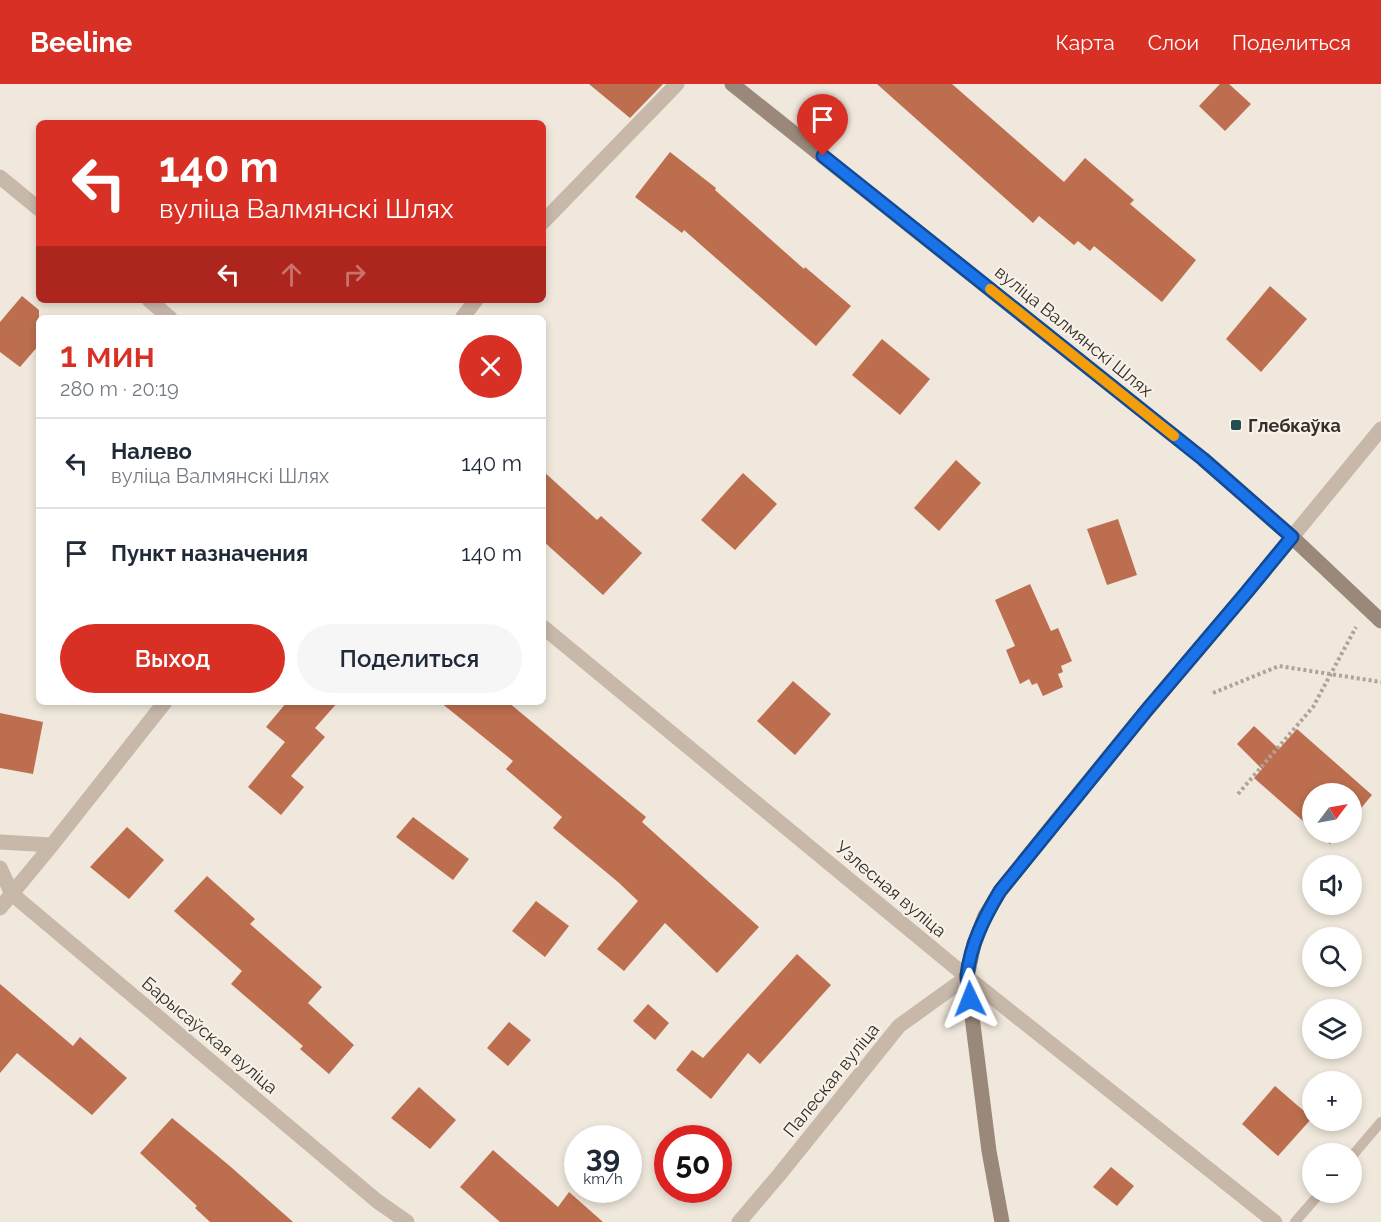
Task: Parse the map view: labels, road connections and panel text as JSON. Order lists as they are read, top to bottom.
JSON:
{
  "streets": {
    "main road": ["вуліца Валмянскі Шлях"],
    "street": ["Узлесная вуліца", "Барысаўская вуліца", "Палеская вуліца"]
  },
  "crossings": [
    ["Узлесная вуліца", "Палеская вуліца"]
  ],
  "places": {
    "transit": ["Глебкаўка"]
  },
  "north": "top right",
  "page": {
    "header": "Beeline",
    "nav": ["Карта", "Слои", "Поделиться"],
    "turn": ["140 m", "вуліца Валмянскі Шлях"],
    "heading": ["1 мин", "280 m · 20:19"],
    "list": [
      {
        "name": "Налево",
        "note": "вуліца Валмянскі Шлях",
        "value": "140 m"
      },
      {
        "name": "Пункт назначения",
        "value": "140 m"
      }
    ],
    "buttons": ["Выход", "Поделиться"],
    "map_buttons": ["+", "−"],
    "speed": "39 km/h",
    "limit": "50"
  }
}
